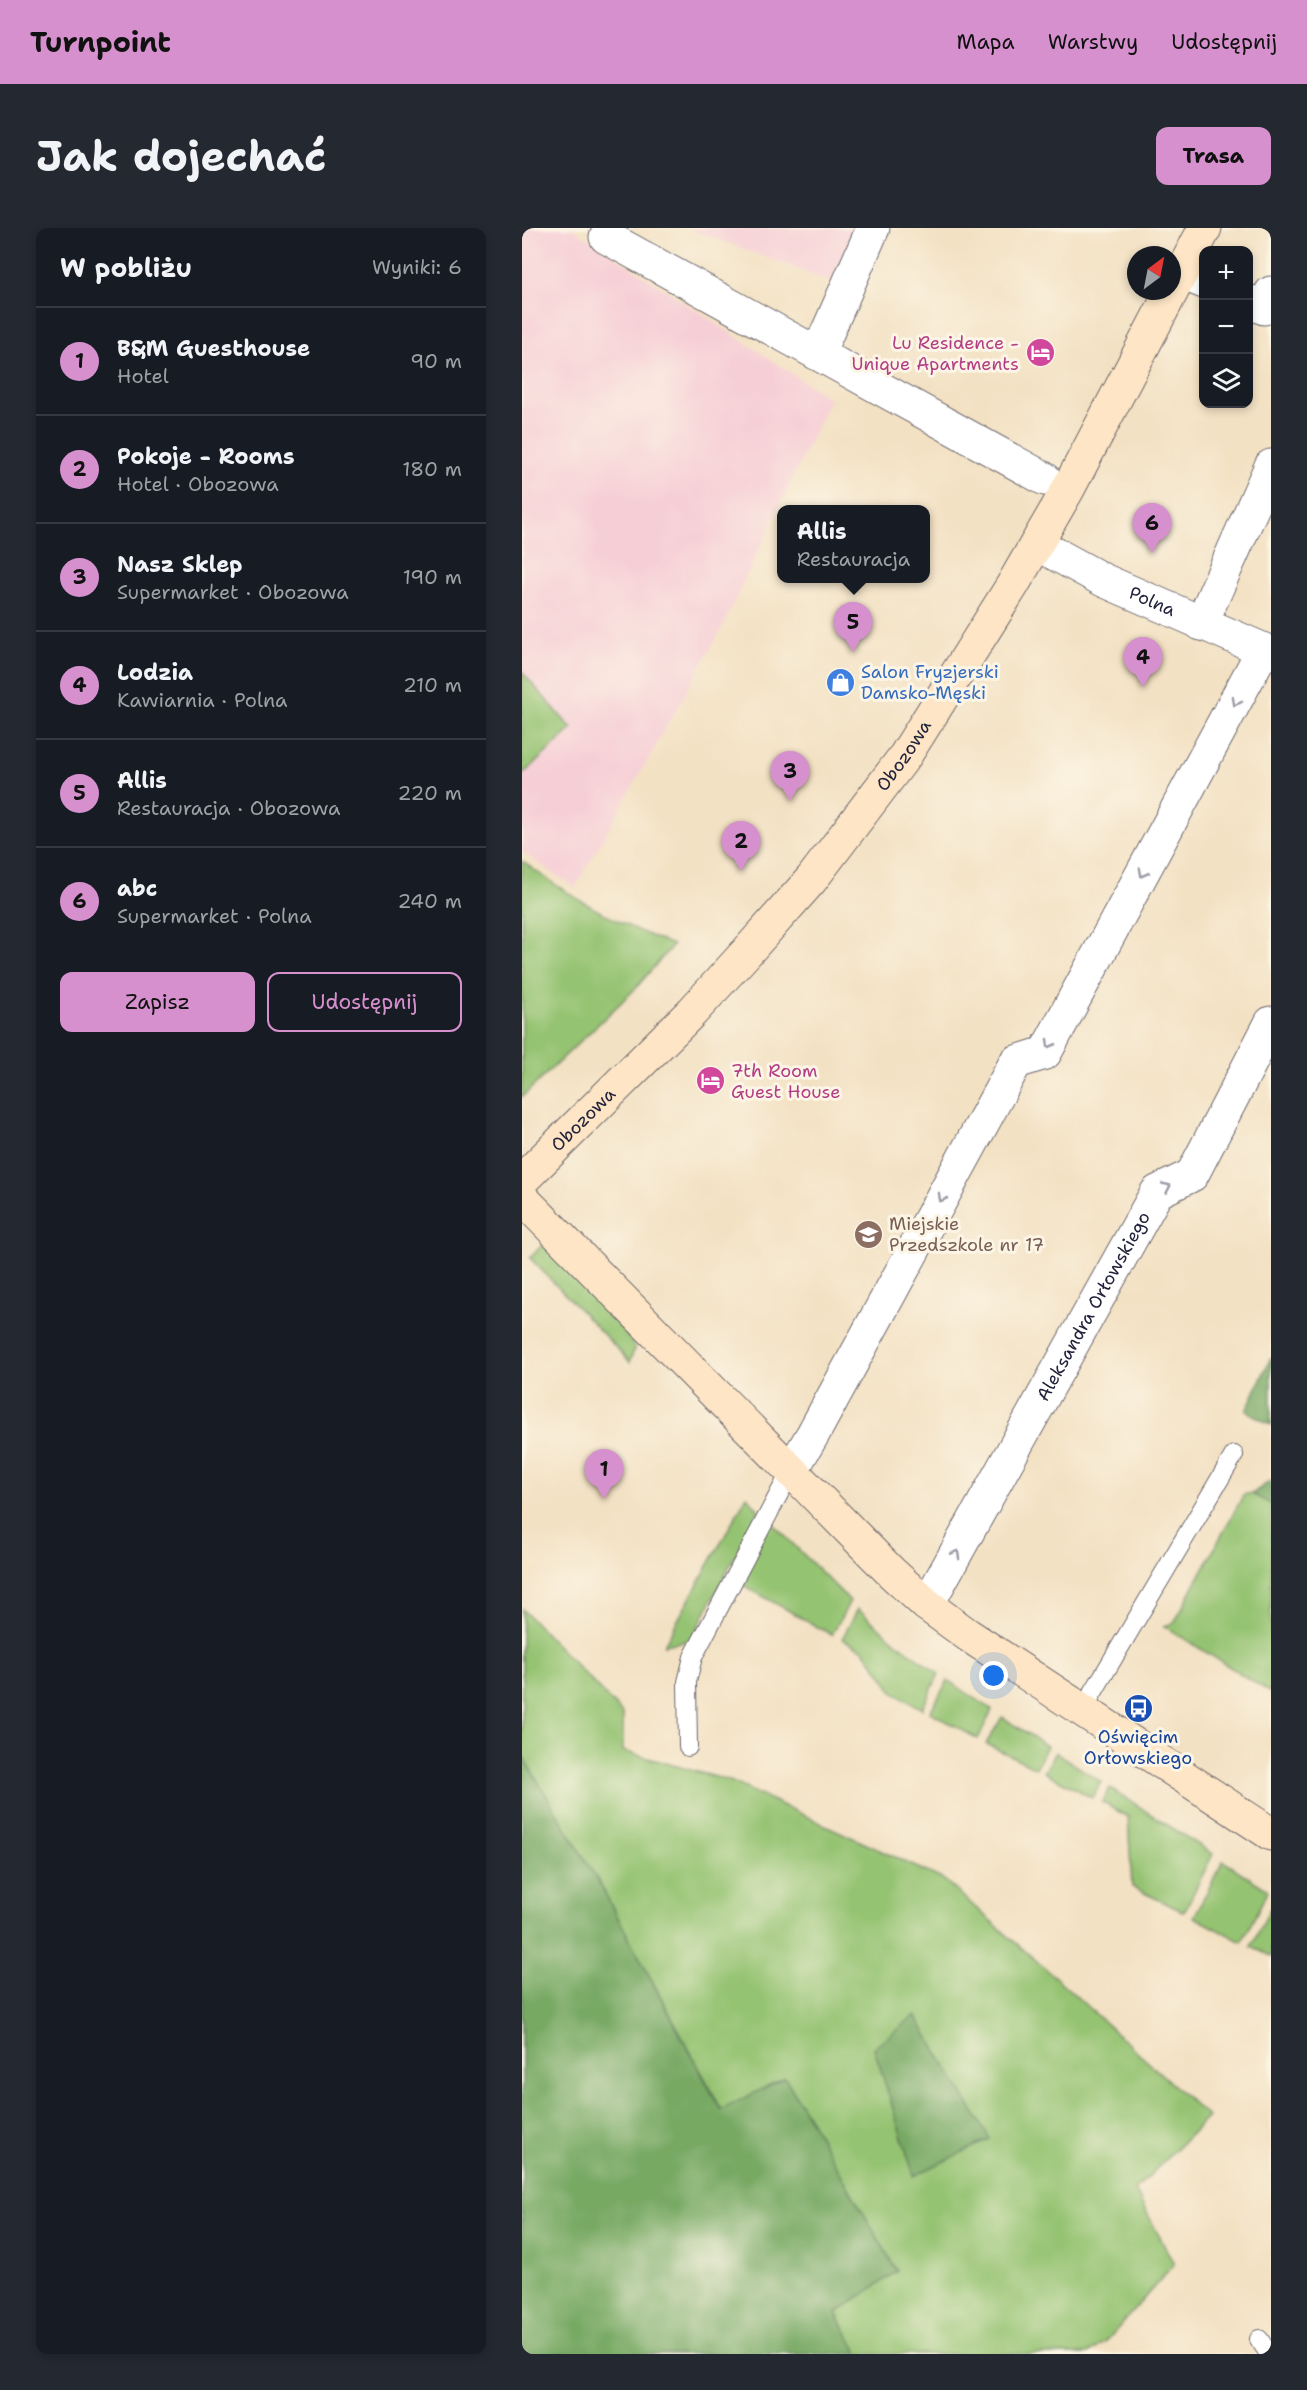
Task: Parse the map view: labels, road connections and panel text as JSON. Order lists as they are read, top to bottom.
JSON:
{
  "streets": {
    "street": ["Polna", "Obozowa", "Aleksandra Orłowskiego"]
  },
  "crossings": [
    ["Polna", "Obozowa"]
  ],
  "places": {
    "hotel": ["Lu Residence - Unique Apartments", "7th Room Guest House"],
    "shop": ["Salon Fryzjerski Damsko-Męski"],
    "school or university": ["Miejskie Przedszkole nr 17"],
    "bus stop": ["Oświęcim Orłowskiego"]
  },
  "north": "top right",
  "page": {
    "header": "Turnpoint",
    "nav": ["Mapa", "Warstwy", "Udostępnij"],
    "buttons": [
      "Trasa",
      ["Zapisz", "Udostępnij"]
    ],
    "title": "Jak dojechać",
    "heading": ["W pobliżu", "Wyniki: 6"],
    "map_buttons": ["+", "−"],
    "list": [
      {
        "mark": "1",
        "name": "B&M Guesthouse",
        "note": "Hotel",
        "value": "90 m"
      },
      {
        "mark": "2",
        "name": "Pokoje - Rooms",
        "note": "Hotel · Obozowa",
        "value": "180 m"
      },
      {
        "mark": "3",
        "name": "Nasz Sklep",
        "note": "Supermarket · Obozowa",
        "value": "190 m"
      },
      {
        "mark": "4",
        "name": "Lodzia",
        "note": "Kawiarnia · Polna",
        "value": "210 m"
      },
      {
        "mark": "5",
        "name": "Allis",
        "note": "Restauracja · Obozowa",
        "value": "220 m"
      },
      {
        "mark": "6",
        "name": "abc",
        "note": "Supermarket · Polna",
        "value": "240 m"
      }
    ],
    "pins": [
      "6",
      "5",
      "4",
      "3",
      "2",
      "1"
    ],
    "popup": ["Allis", "Restauracja"]
  }
}
